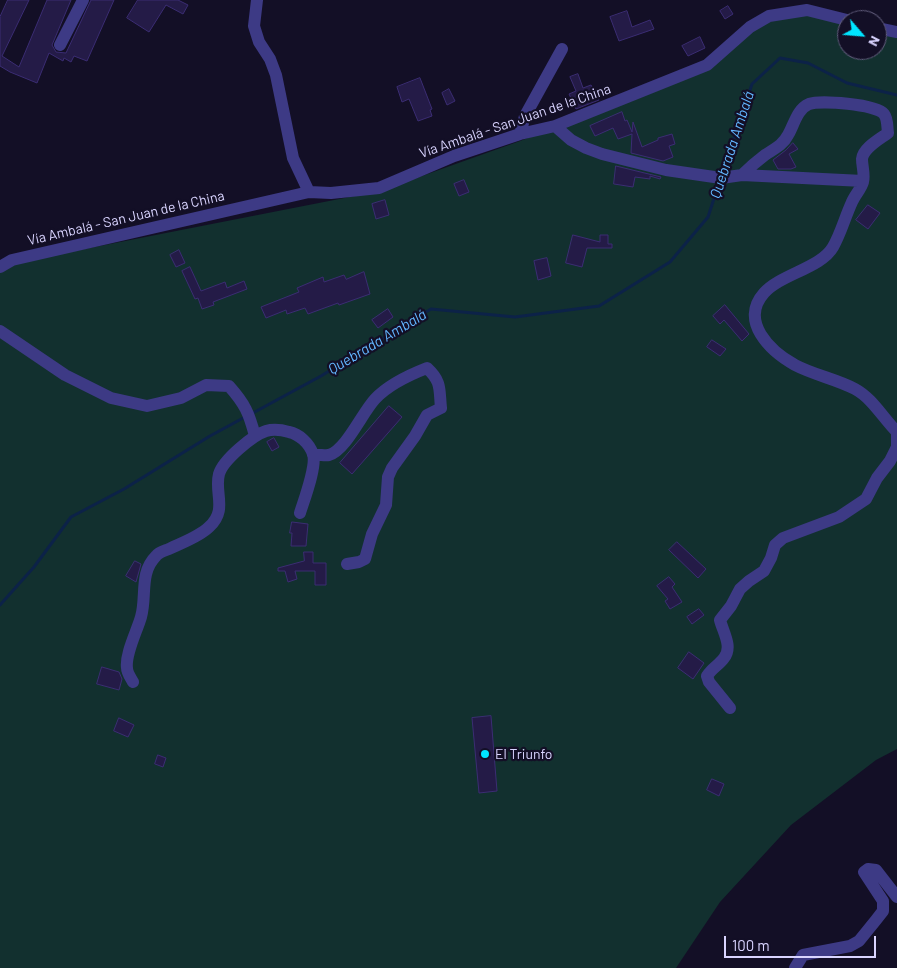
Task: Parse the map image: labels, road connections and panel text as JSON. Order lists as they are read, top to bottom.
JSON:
{
  "streets": {
    "street": ["Vía Ambalá - San Juan de la China"]
  },
  "water": ["Quebrada Ambalá"],
  "places": ["El Triunfo"],
  "scale_bar": "100 m",
  "north": "bottom right"
}
